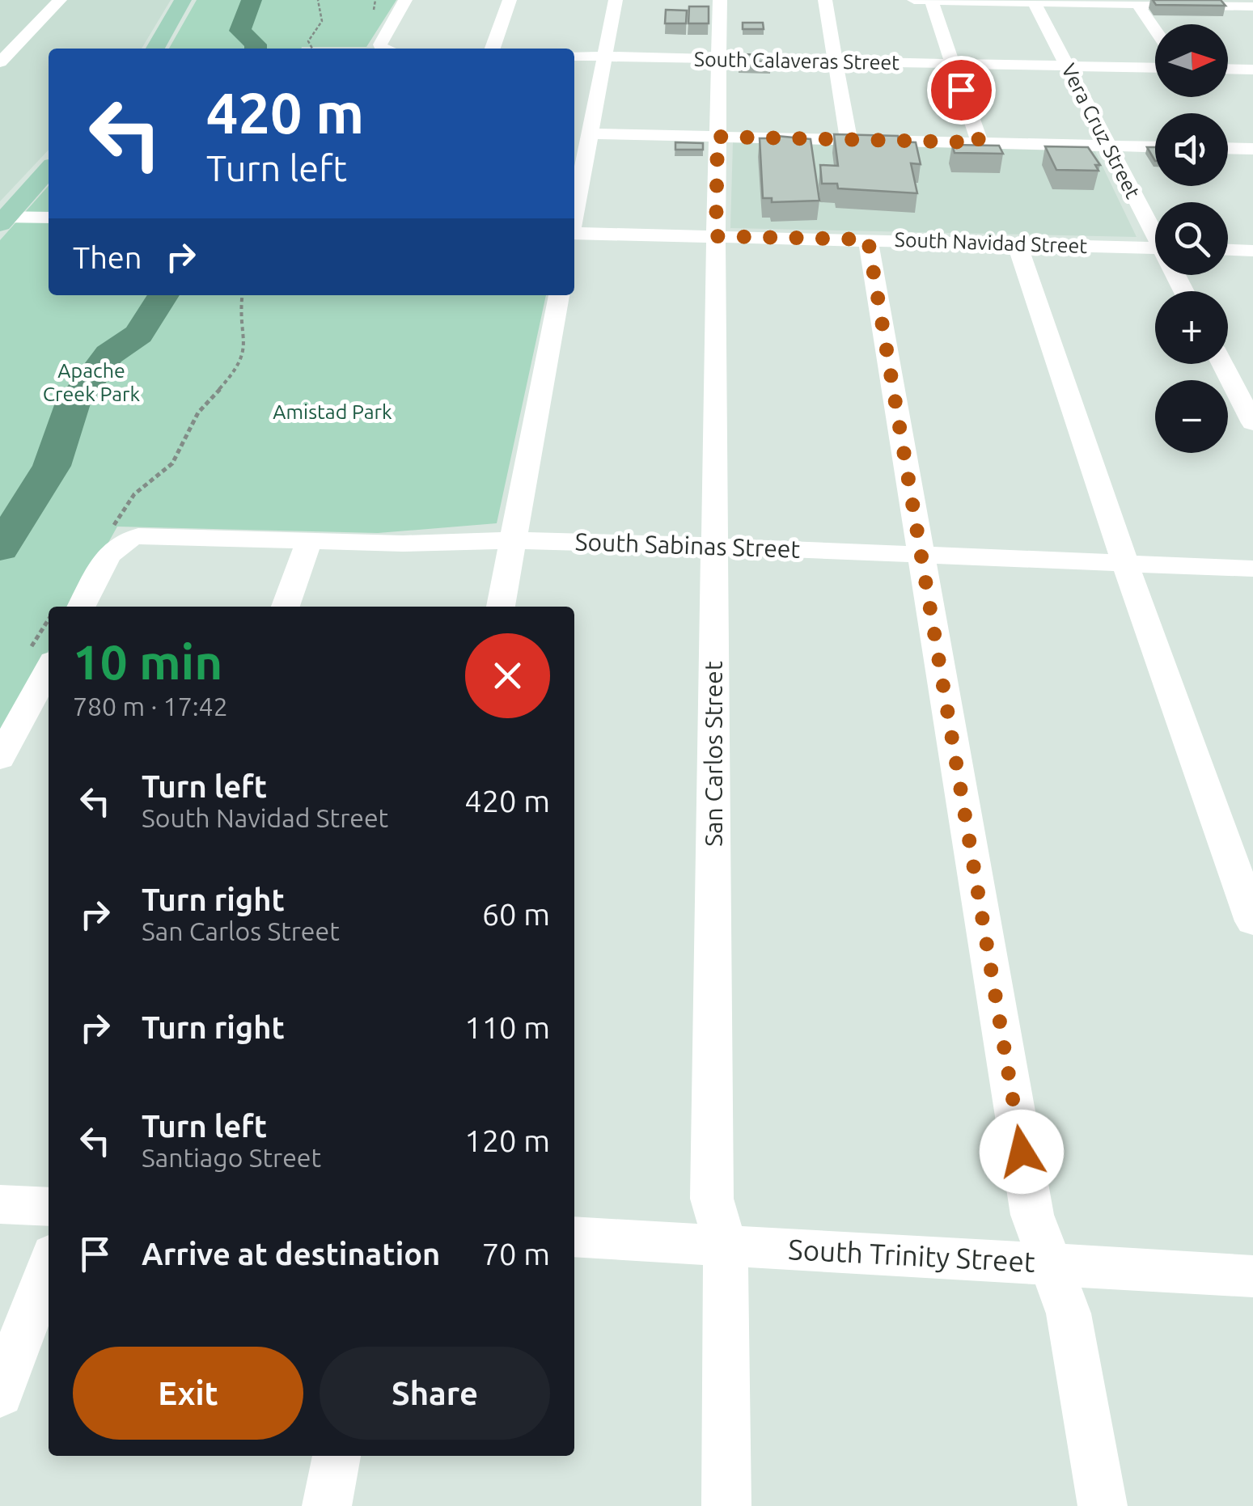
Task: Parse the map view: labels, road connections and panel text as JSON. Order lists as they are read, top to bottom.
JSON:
{
  "streets": {
    "street": [
      "South Calaveras Street",
      "Vera Cruz Street",
      "South Navidad Street",
      "South Sabinas Street",
      "San Carlos Street",
      "South Trinity Street"
    ]
  },
  "crossings": [
    ["South Calaveras Street", "Vera Cruz Street"],
    ["South Calaveras Street", "San Carlos Street"],
    ["South Navidad Street", "San Carlos Street"],
    ["South Sabinas Street", "San Carlos Street"],
    ["San Carlos Street", "South Trinity Street"]
  ],
  "parks": ["Apache Creek Park", "Amistad Park"],
  "north": "right",
  "page": {
    "map_buttons": ["+", "−"],
    "turn": ["420 m", "Turn left"],
    "then": "Then",
    "heading": ["10 min", "780 m · 17:42"],
    "list": [
      {
        "name": "Turn left",
        "note": "South Navidad Street",
        "value": "420 m"
      },
      {
        "name": "Turn right",
        "note": "San Carlos Street",
        "value": "60 m"
      },
      {
        "name": "Turn right",
        "value": "110 m"
      },
      {
        "name": "Turn left",
        "note": "Santiago Street",
        "value": "120 m"
      },
      {
        "name": "Arrive at destination",
        "value": "70 m"
      }
    ],
    "buttons": ["Exit", "Share"]
  }
}
